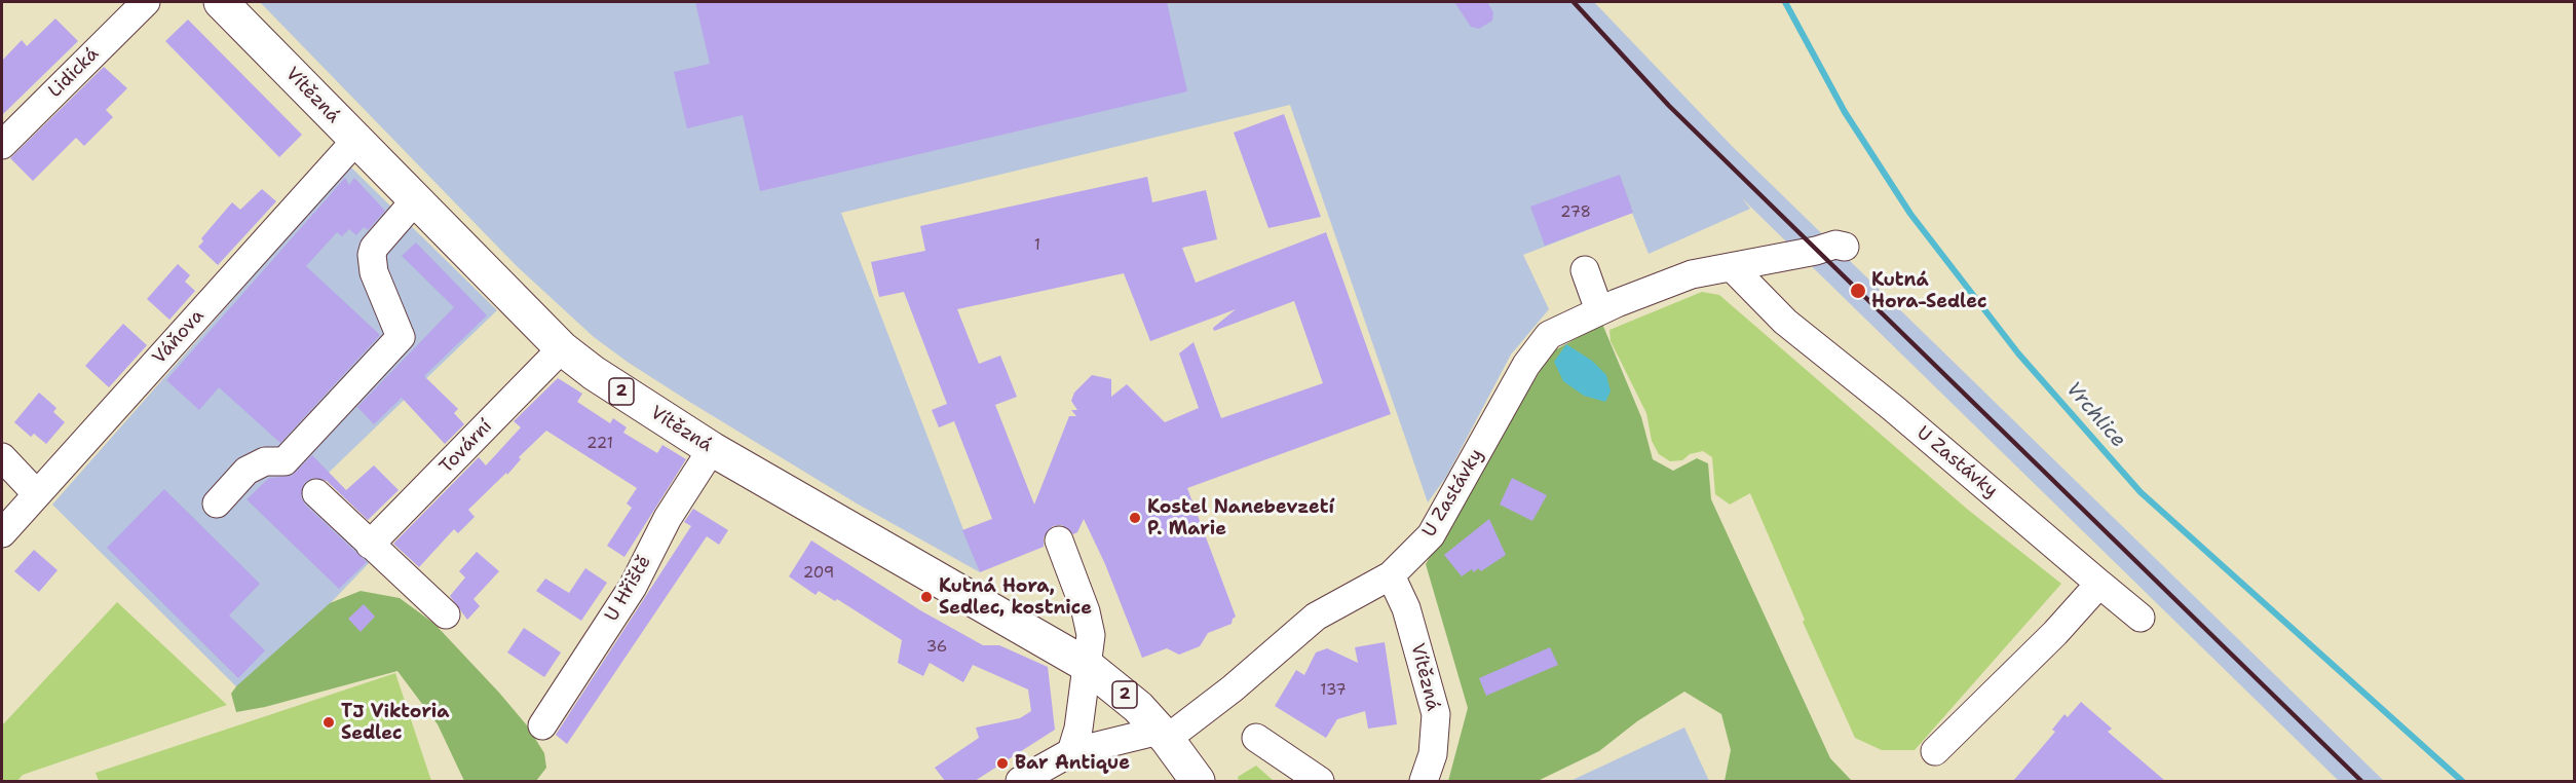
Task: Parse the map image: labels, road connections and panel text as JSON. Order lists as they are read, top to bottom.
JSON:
{
  "streets": {
    "main road": ["Vítězná", "2"],
    "street": [
      "Lidická",
      "Váňova",
      "Tovární",
      "U Zastávky",
      "U Hřiště"
    ]
  },
  "crossings": [
    ["Vítězná", "Váňova"],
    ["Vítězná", "Tovární"],
    ["Vítězná", "U Zastávky"],
    ["Vítězná", "U Hřiště"]
  ],
  "water": ["Vrchlice"],
  "places": [
    "Kutná Hora-Sedlec",
    "Kostel Nanebevzetí P. Marie",
    "Kutná Hora, Sedlec, kostnice",
    "TJ Viktoria Sedlec",
    "Bar Antique"
  ],
  "house_numbers": [
    "278",
    "1",
    "221",
    "209",
    "36",
    "137"
  ]
}
